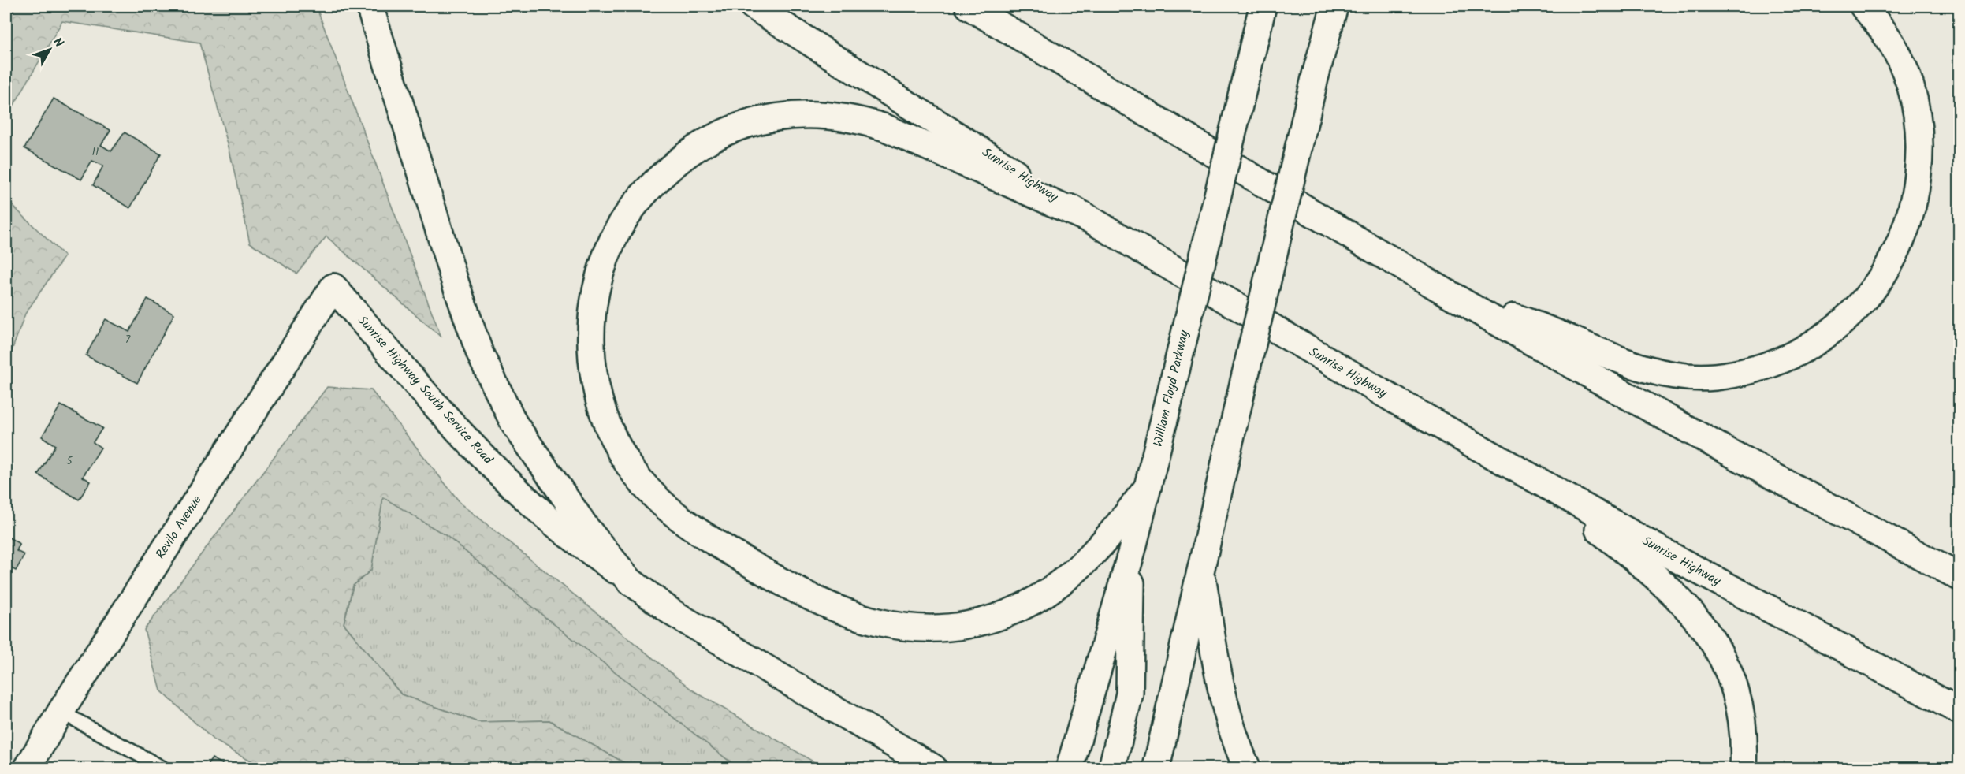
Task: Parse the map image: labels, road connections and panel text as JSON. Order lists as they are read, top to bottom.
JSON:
{
  "streets": {
    "main road": [
      "Sunrise Highway",
      "William Floyd Parkway",
      "Sunrise Highway South Service Road",
      "Revilo Avenue"
    ]
  },
  "crossings": [
    ["Sunrise Highway South Service Road", "Revilo Avenue"]
  ],
  "house_numbers": ["11", "7", "5"],
  "north": "top right"
}
